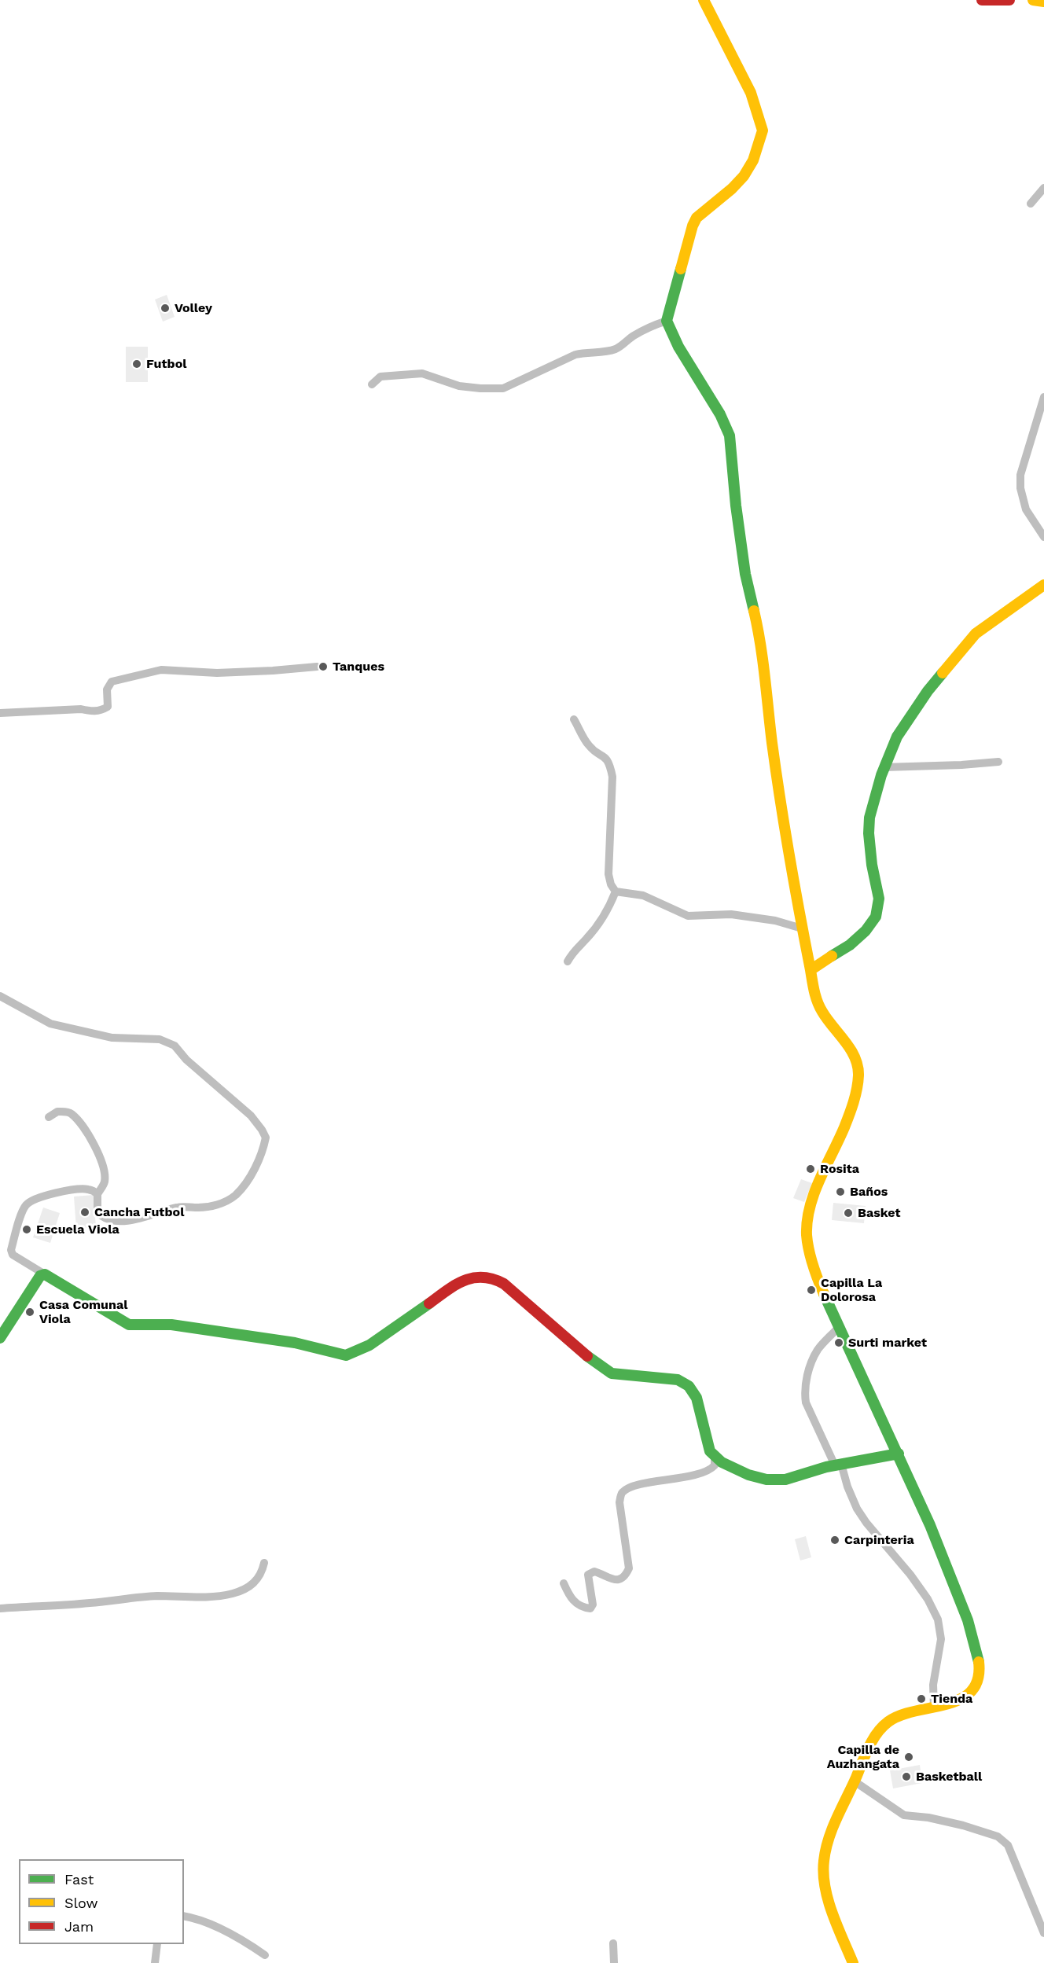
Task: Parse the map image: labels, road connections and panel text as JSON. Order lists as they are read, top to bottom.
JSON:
{
  "places": [
    "Volley",
    "Futbol",
    "Tanques",
    "Rosita",
    "Baños",
    "Cancha Futbol",
    "Basket",
    "Escuela Viola",
    "Capilla La Dolorosa",
    "Casa Comunal Viola",
    "Surti market",
    "Carpinteria",
    "Tienda",
    "Capilla de Auzhangata",
    "Basketball"
  ],
  "legend": ["Fast", "Slow", "Jam"]
}
